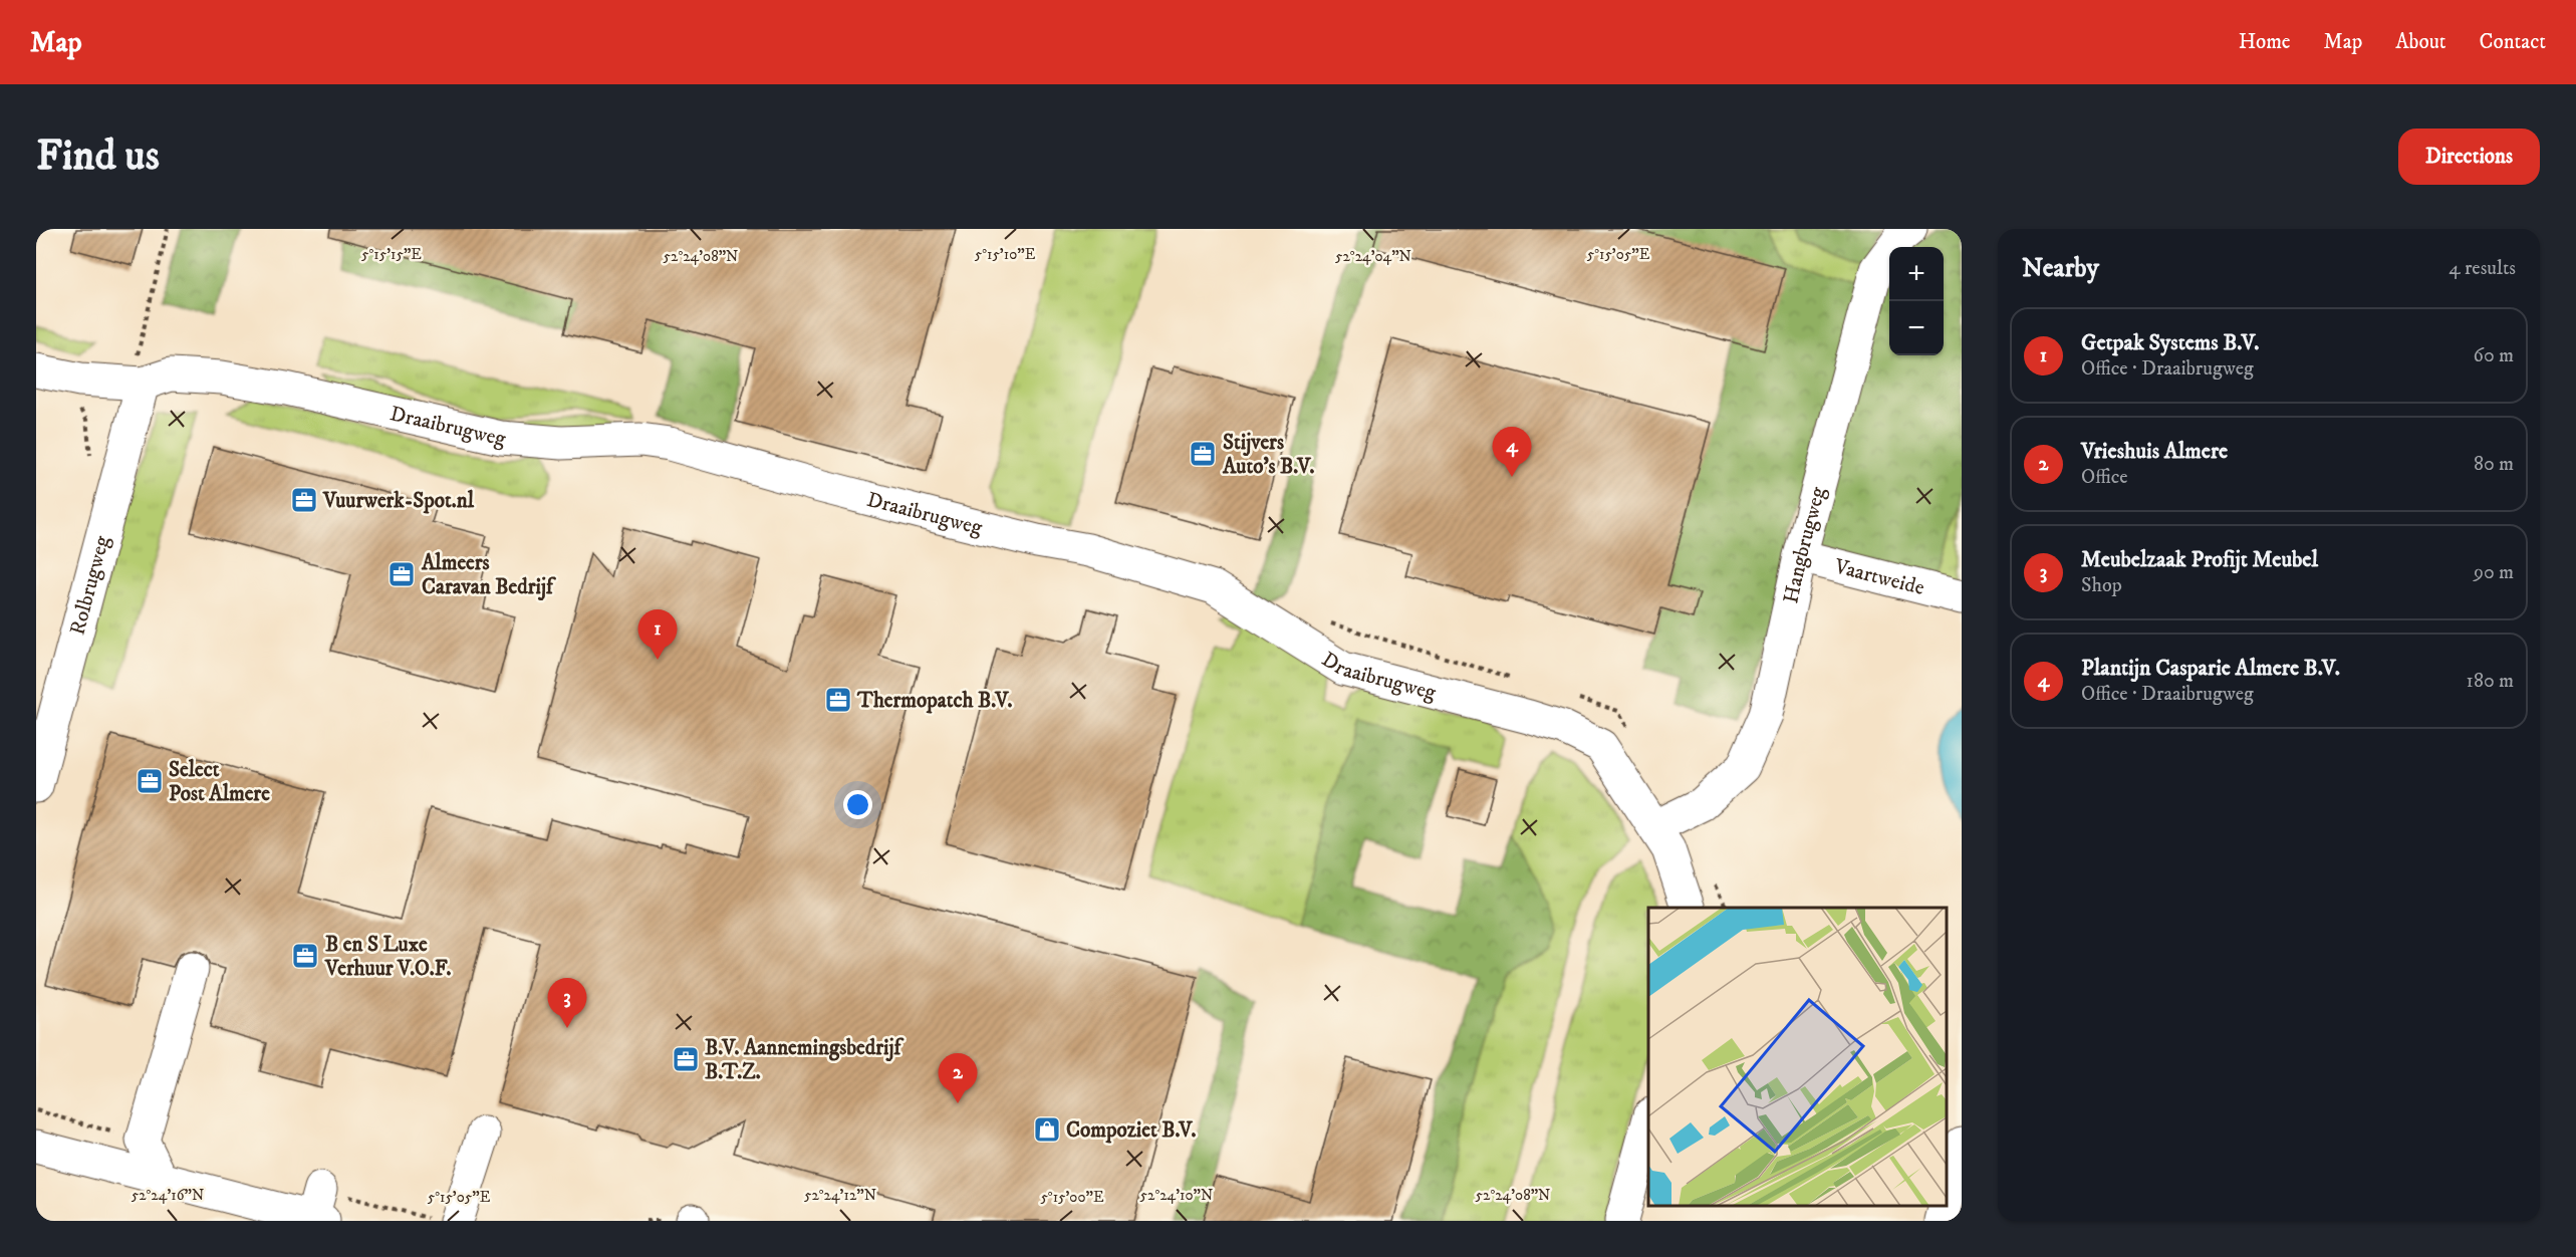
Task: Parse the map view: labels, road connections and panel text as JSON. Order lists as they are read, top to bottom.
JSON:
{
  "streets": {
    "street": [
      "Draaibrugweg",
      "Hangbrugweg",
      "Vaartweide",
      "Rolbrugweg"
    ]
  },
  "crossings": [
    ["Draaibrugweg", "Hangbrugweg"],
    ["Draaibrugweg", "Rolbrugweg"],
    ["Hangbrugweg", "Vaartweide"]
  ],
  "places": {
    "office": [
      "Stijvers Auto's B.V.",
      "Vuurwerk-Spot.nl",
      "Almeers Caravan Bedrijf",
      "Thermopatch B.V.",
      "Select Post Almere",
      "B en S Luxe Verhuur V.O.F.",
      "B.V. Aannemingsbedrijf B.T.Z."
    ],
    "shop": ["Compoziet B.V."]
  },
  "page": {
    "header": "Map",
    "nav": [
      "Home",
      "Map",
      "About",
      "Contact"
    ],
    "buttons": "Directions",
    "title": "Find us",
    "heading": ["Nearby", "4 results"],
    "map_buttons": ["+", "−"],
    "list": [
      {
        "mark": "1",
        "name": "Getpak Systems B.V.",
        "note": "Office · Draaibrugweg",
        "value": "60 m"
      },
      {
        "mark": "2",
        "name": "Vrieshuis Almere",
        "note": "Office",
        "value": "80 m"
      },
      {
        "mark": "3",
        "name": "Meubelzaak Profijt Meubel",
        "note": "Shop",
        "value": "90 m"
      },
      {
        "mark": "4",
        "name": "Plantijn Casparie Almere B.V.",
        "note": "Office · Draaibrugweg",
        "value": "180 m"
      }
    ],
    "pins": [
      "4",
      "1",
      "3",
      "2"
    ]
  },
  "coordinates": [
    "5°15'15\"E",
    "5°15'10\"E",
    "5°15'05\"E",
    "52°24'04\"N",
    "52°24'08\"N",
    "52°24'16\"N",
    "52°24'12\"N",
    "52°24'10\"N",
    "5°15'00\"E"
  ]
}
